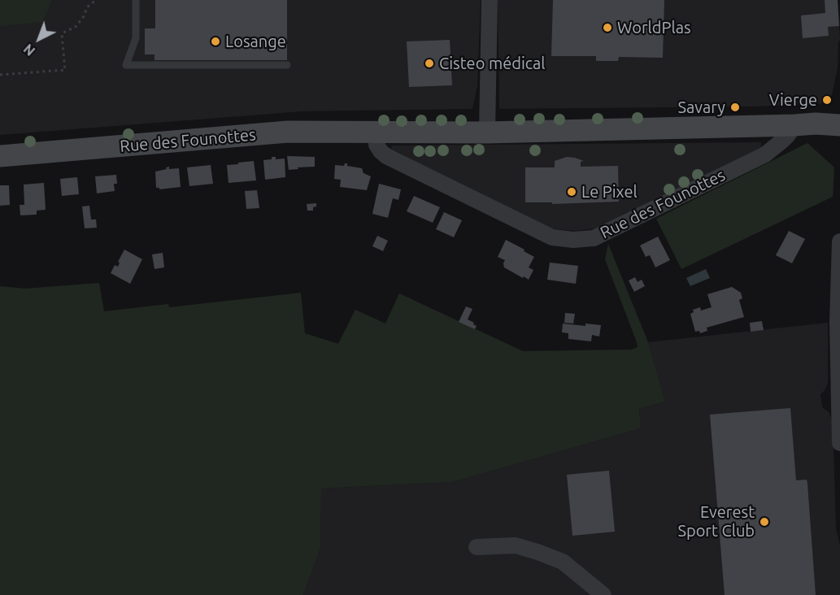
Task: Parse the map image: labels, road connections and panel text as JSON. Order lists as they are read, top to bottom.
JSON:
{
  "streets": {
    "street": ["Rue des Founottes"]
  },
  "places": [
    "WorldPlas",
    "Losange",
    "Cisteo médical",
    "Vierge",
    "Savary",
    "Le Pixel",
    "Everest Sport Club"
  ],
  "north": "bottom left"
}
